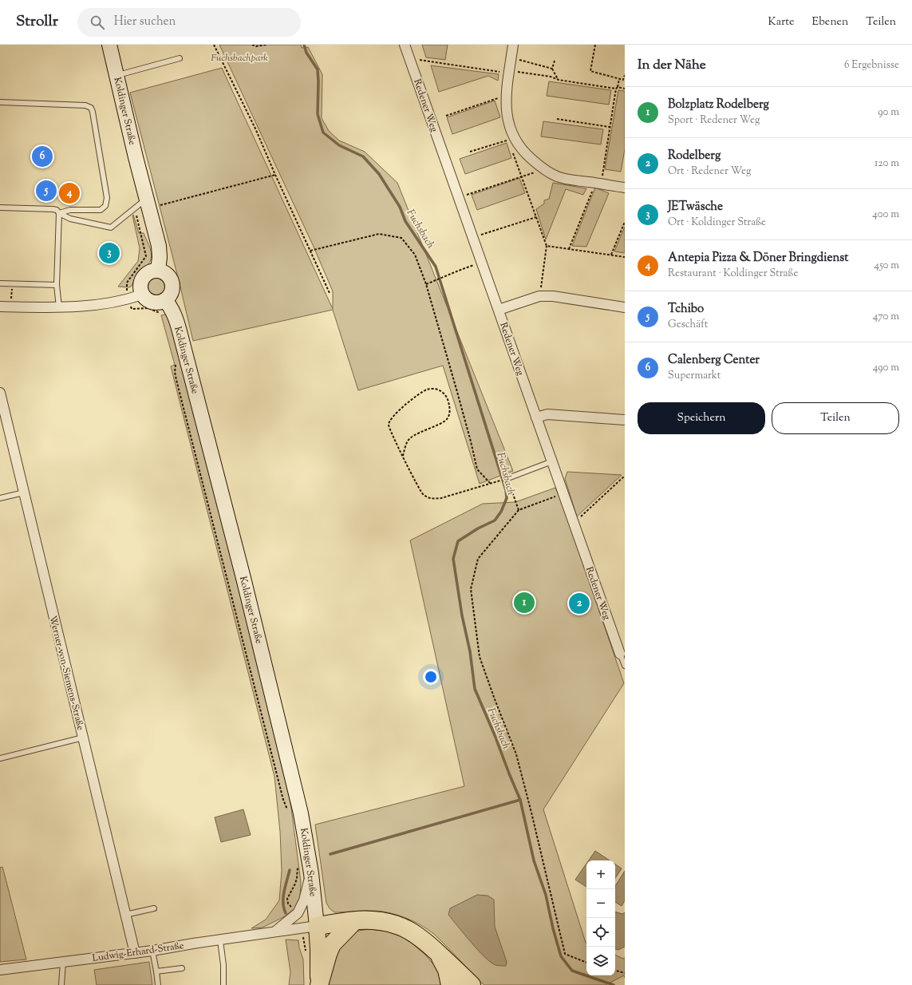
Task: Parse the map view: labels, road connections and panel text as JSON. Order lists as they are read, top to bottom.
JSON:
{
  "streets": {
    "street": [
      "Redener Weg",
      "Koldinger Straße",
      "Werner-von-Siemens-Straße",
      "Ludwig-Erhard-Straße"
    ]
  },
  "crossings": [
    ["Koldinger Straße", "Ludwig-Erhard-Straße"],
    ["Werner-von-Siemens-Straße", "Ludwig-Erhard-Straße"]
  ],
  "water": ["Fuchsbach"],
  "parks": ["Fuchsbachpark"],
  "page": {
    "header": "Strollr",
    "search": "Hier suchen",
    "nav": ["Karte", "Ebenen", "Teilen"],
    "heading": ["In der Nähe", "6 Ergebnisse"],
    "list": [
      {
        "mark": "1",
        "name": "Bolzplatz Rodelberg",
        "note": "Sport · Redener Weg",
        "value": "90 m"
      },
      {
        "mark": "2",
        "name": "Rodelberg",
        "note": "Ort · Redener Weg",
        "value": "120 m"
      },
      {
        "mark": "3",
        "name": "JETwäsche",
        "note": "Ort · Koldinger Straße",
        "value": "400 m"
      },
      {
        "mark": "4",
        "name": "Antepia Pizza & Döner Bringdienst",
        "note": "Restaurant · Koldinger Straße",
        "value": "450 m"
      },
      {
        "mark": "5",
        "name": "Tchibo",
        "note": "Geschäft",
        "value": "470 m"
      },
      {
        "mark": "6",
        "name": "Calenberg Center",
        "note": "Supermarkt",
        "value": "490 m"
      }
    ],
    "pins": [
      "6",
      "5",
      "4",
      "3",
      "1",
      "2"
    ],
    "buttons": ["Speichern", "Teilen"],
    "map_buttons": ["+", "−"]
  }
}
